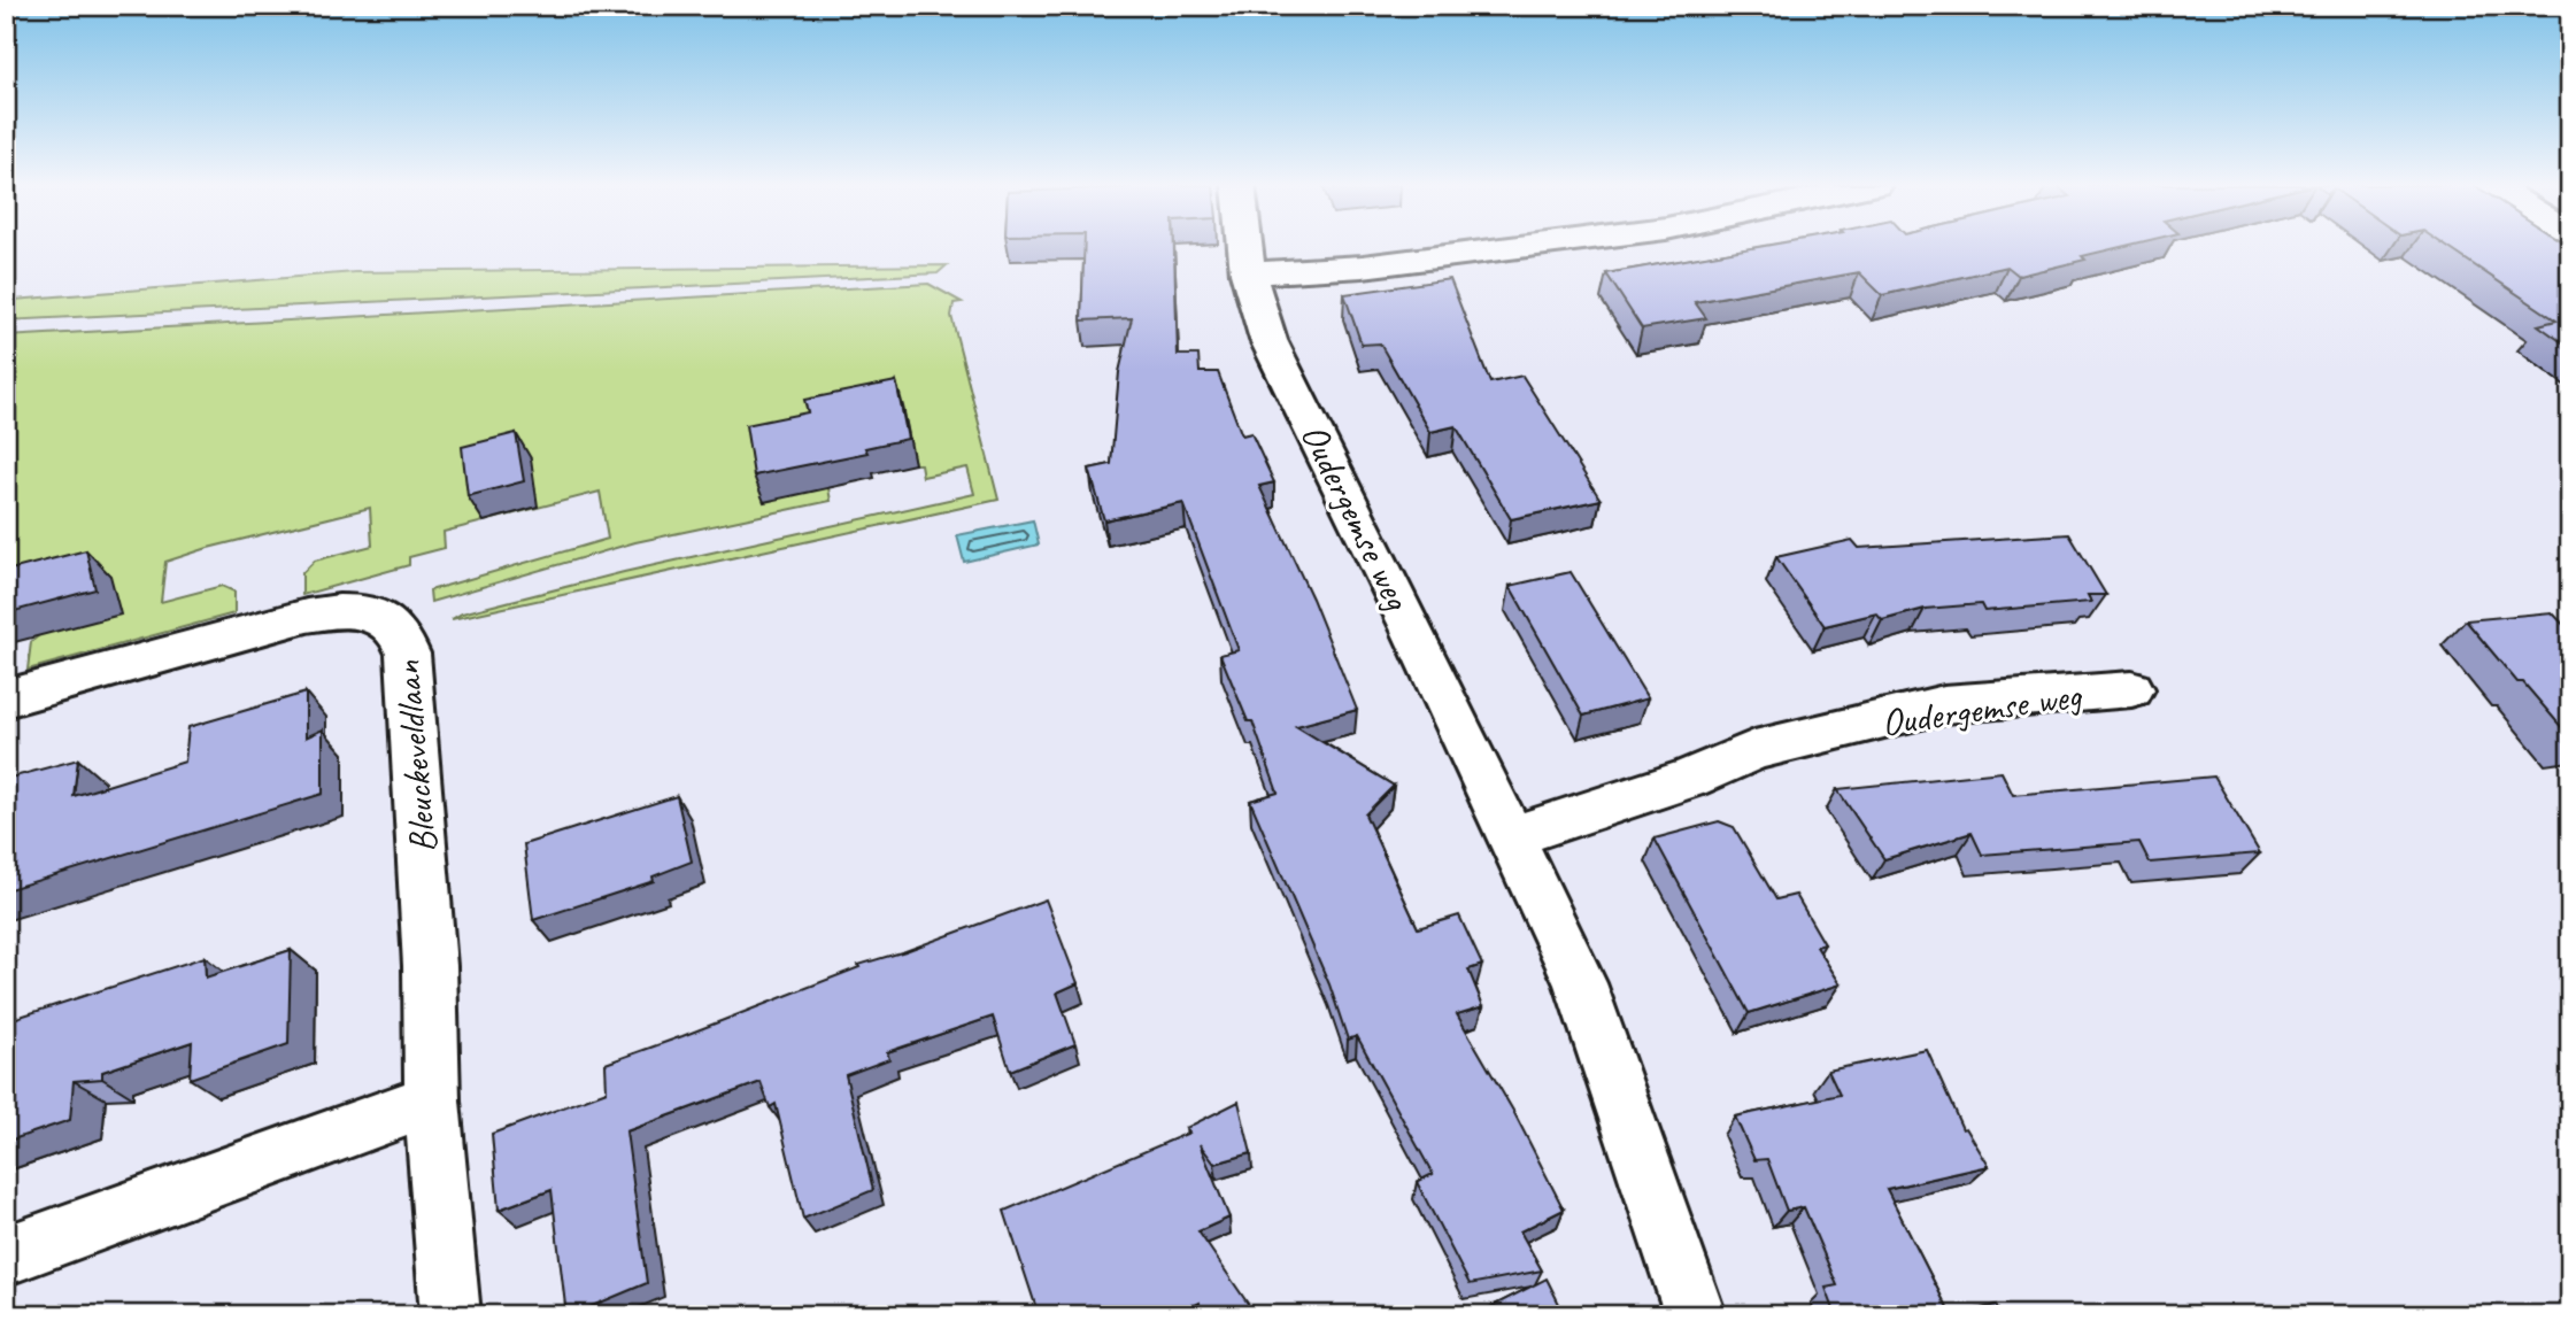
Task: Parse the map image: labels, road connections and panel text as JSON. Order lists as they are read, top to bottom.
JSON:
{
  "streets": {
    "street": ["Oudergemse weg", "Bleuckeveldlaan"]
  }
}
